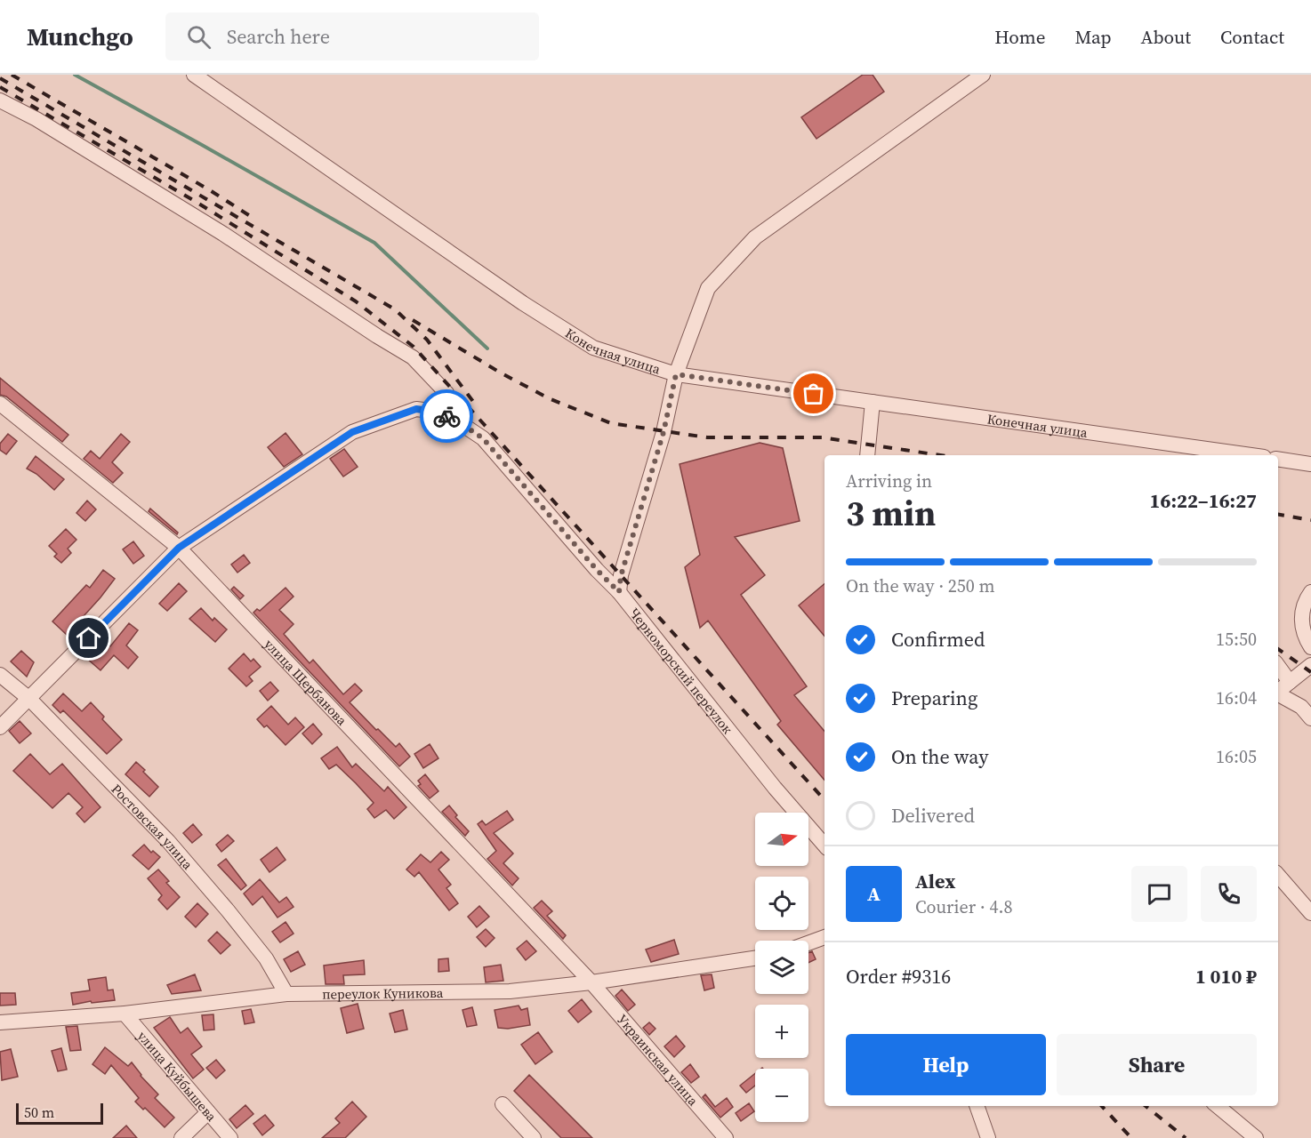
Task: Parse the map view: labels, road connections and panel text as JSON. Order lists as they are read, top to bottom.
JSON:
{
  "streets": {
    "street": [
      "Конечная улица",
      "Черноморский переулок",
      "улица Щербанова",
      "Ростовская улица",
      "переулок Куникова",
      "Украинская улица",
      "улица Куйбышева"
    ]
  },
  "crossings": [
    ["Черноморский переулок", "улица Щербанова"],
    ["улица Щербанова", "переулок Куникова"],
    ["улица Щербанова", "Украинская улица"],
    ["Ростовская улица", "переулок Куникова"],
    ["переулок Куникова", "Украинская улица"],
    ["переулок Куникова", "улица Куйбышева"]
  ],
  "scale_bar": "50 m",
  "north": "right",
  "page": {
    "header": "Munchgo",
    "search": "Search here",
    "nav": [
      "Home",
      "Map",
      "About",
      "Contact"
    ],
    "heading": ["3 min", "Arriving in", "16:22–16:27"],
    "panel": [
      "Alex",
      "Courier · 4.8",
      "Order #9316",
      "1 010 ₽"
    ],
    "bar": "On the way · 250 m",
    "list": [
      ["Confirmed", "15:50"],
      ["Preparing", "16:04"],
      ["On the way", "16:05"],
      "Delivered"
    ],
    "map_buttons": ["+", "−"],
    "round": "A",
    "buttons": ["Help", "Share"],
    "scale": "50 m"
  }
}
